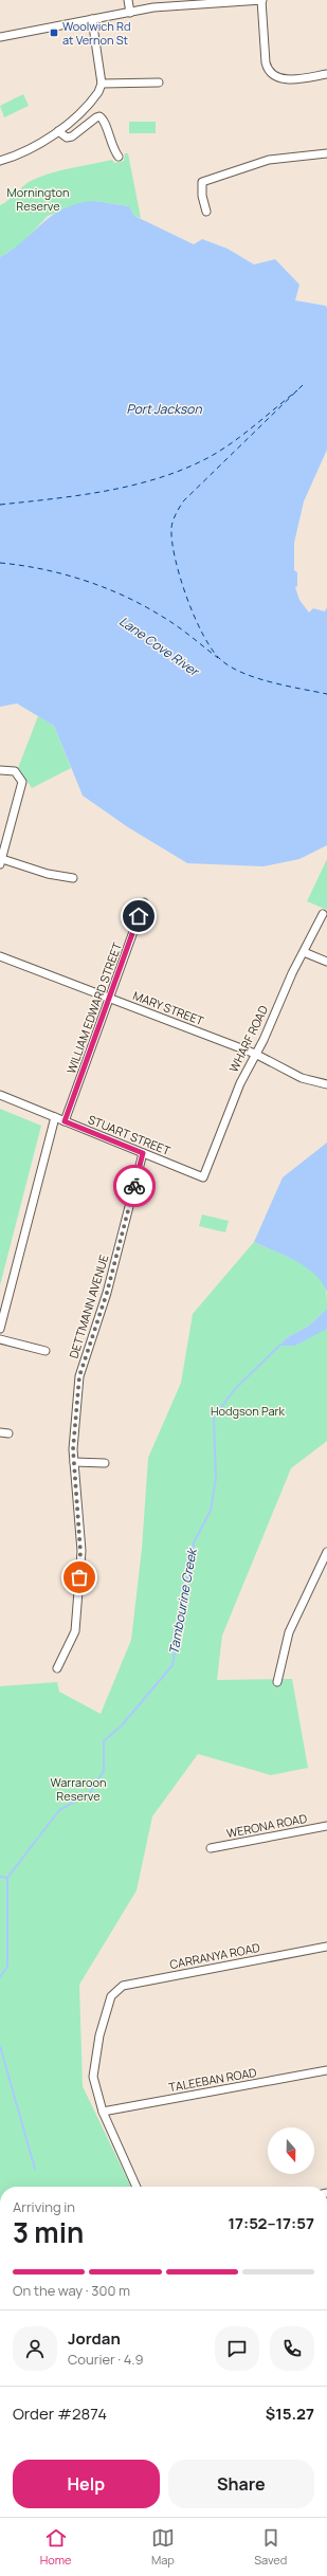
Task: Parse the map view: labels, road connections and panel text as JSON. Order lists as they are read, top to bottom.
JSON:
{
  "streets": {
    "street": [
      "WILLIAM EDWARD STREET",
      "MARY STREET",
      "WHARF ROAD",
      "STUART STREET",
      "DETTMANN AVENUE",
      "WERONA ROAD",
      "CARRANYA ROAD",
      "TALEEBAN ROAD"
    ]
  },
  "crossings": [
    ["WILLIAM EDWARD STREET", "MARY STREET"],
    ["WILLIAM EDWARD STREET", "STUART STREET"],
    ["MARY STREET", "WHARF ROAD"],
    ["WHARF ROAD", "STUART STREET"],
    ["STUART STREET", "DETTMANN AVENUE"],
    ["CARRANYA ROAD", "TALEEBAN ROAD"]
  ],
  "water": ["Port Jackson", "Lane Cove River", "Tambourine Creek"],
  "parks": ["Mornington Reserve", "Hodgson Park", "Warraroon Reserve"],
  "places": {
    "transit": ["Woolwich Rd at Vernon St"]
  },
  "north": "bottom",
  "page": {
    "heading": ["3 min", "Arriving in", "17:52–17:57"],
    "panel": [
      "Jordan",
      "Courier · 4.9",
      "Order #2874",
      "$15.27"
    ],
    "bar": "On the way · 300 m",
    "buttons": ["Help", "Share"],
    "tabs": ["Home", "Map", "Saved"]
  }
}
